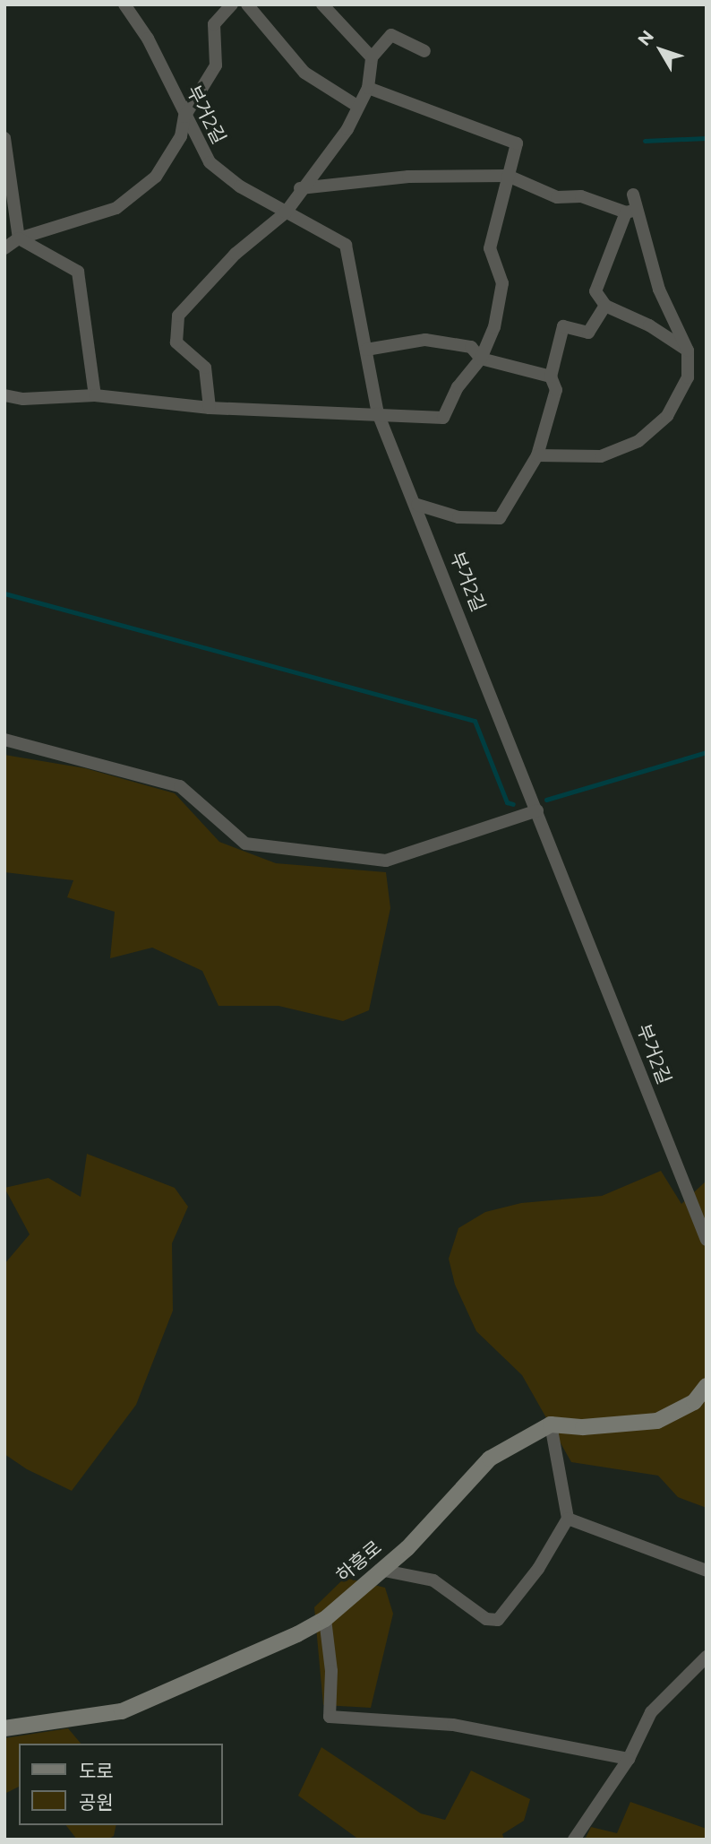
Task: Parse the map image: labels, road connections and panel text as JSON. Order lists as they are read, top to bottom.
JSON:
{
  "streets": {
    "street": ["부거2길", "하흥로"]
  },
  "legend": ["도로", "공원"],
  "north": "top left"
}
